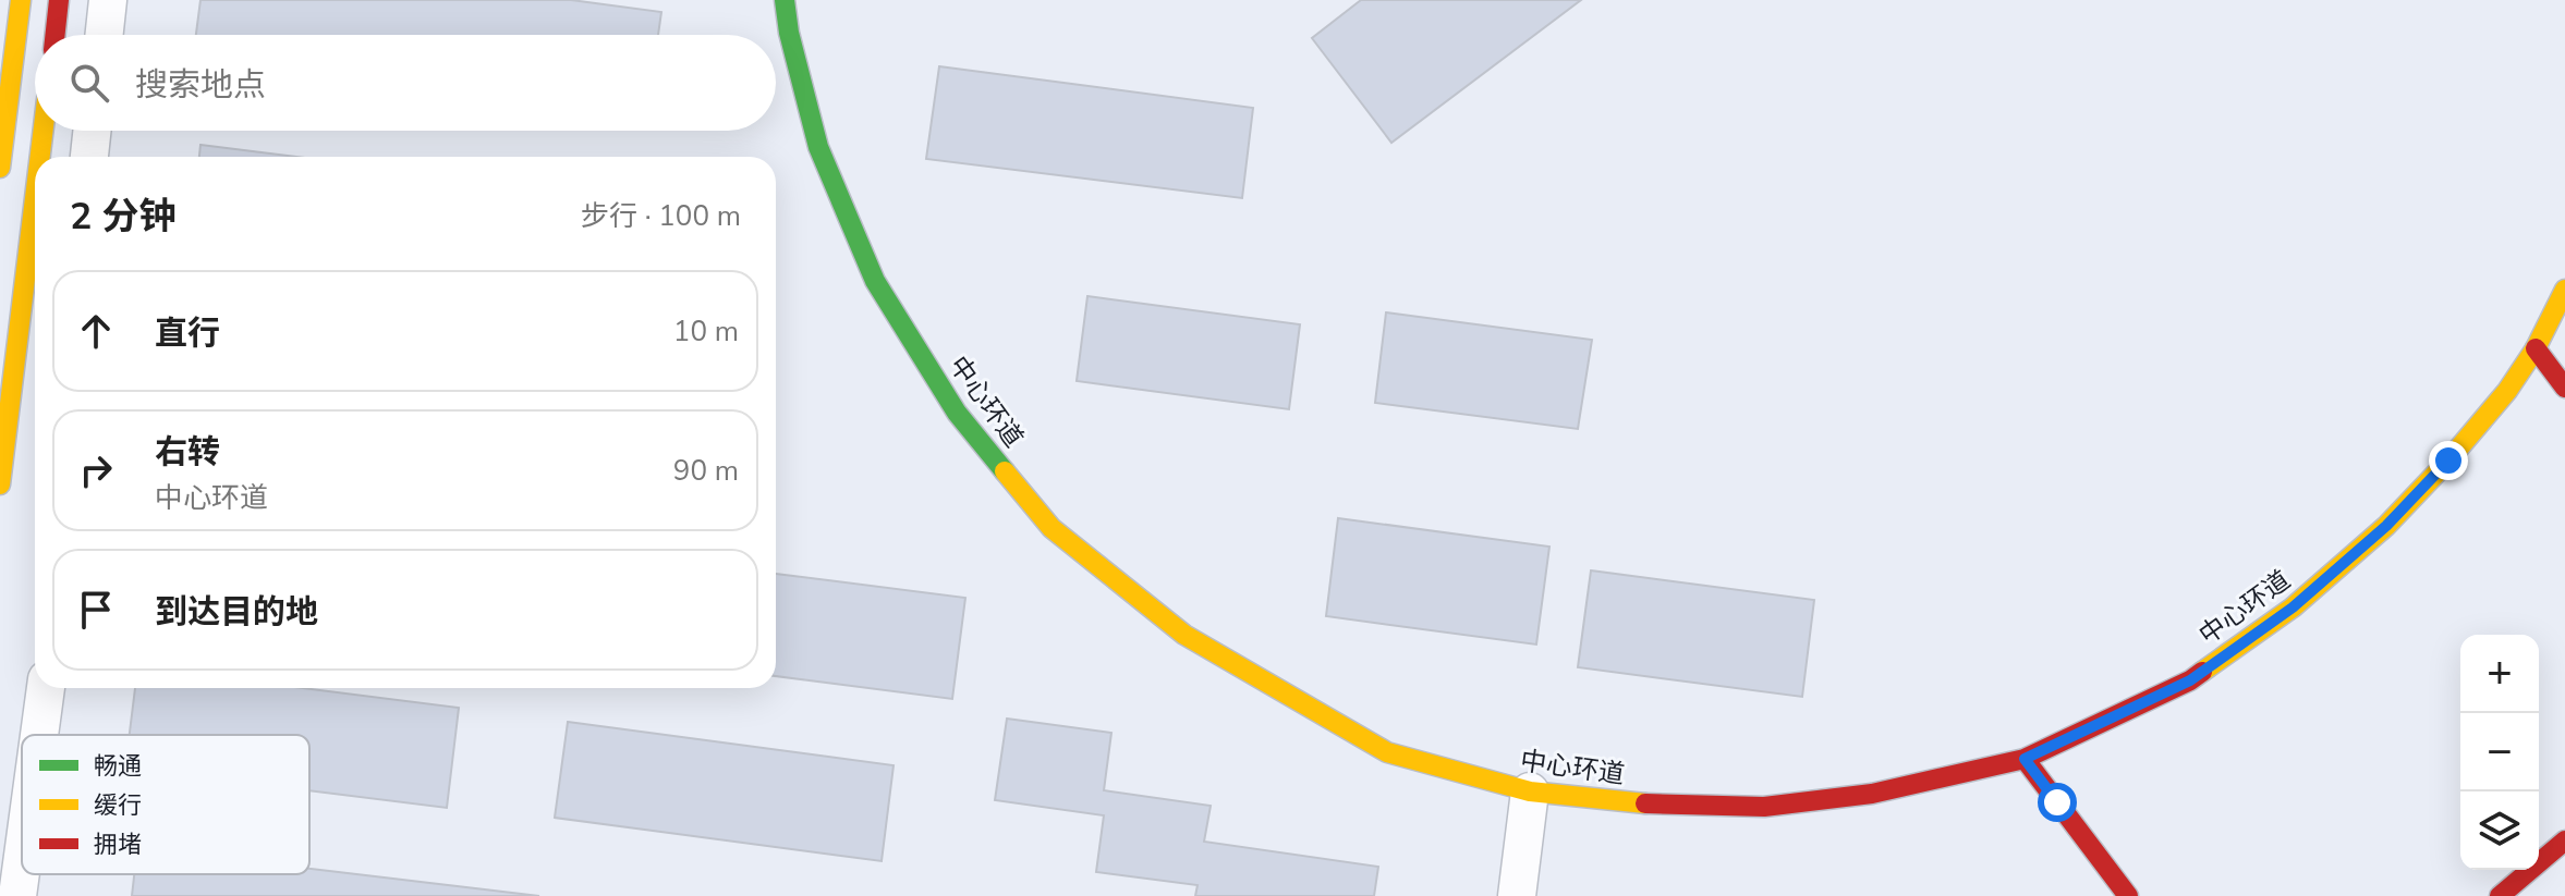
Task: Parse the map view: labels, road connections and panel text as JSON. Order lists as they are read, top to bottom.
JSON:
{
  "streets": {
    "street": ["中心环道"]
  },
  "legend": ["畅通", "缓行", "拥堵"],
  "page": {
    "search": "搜索地点",
    "heading": ["2 分钟", "步行 · 100 m"],
    "list": [
      ["直行", "10 m"],
      ["右转", "中心环道", "90 m"],
      "到达目的地"
    ],
    "map_buttons": ["+", "−"]
  }
}
